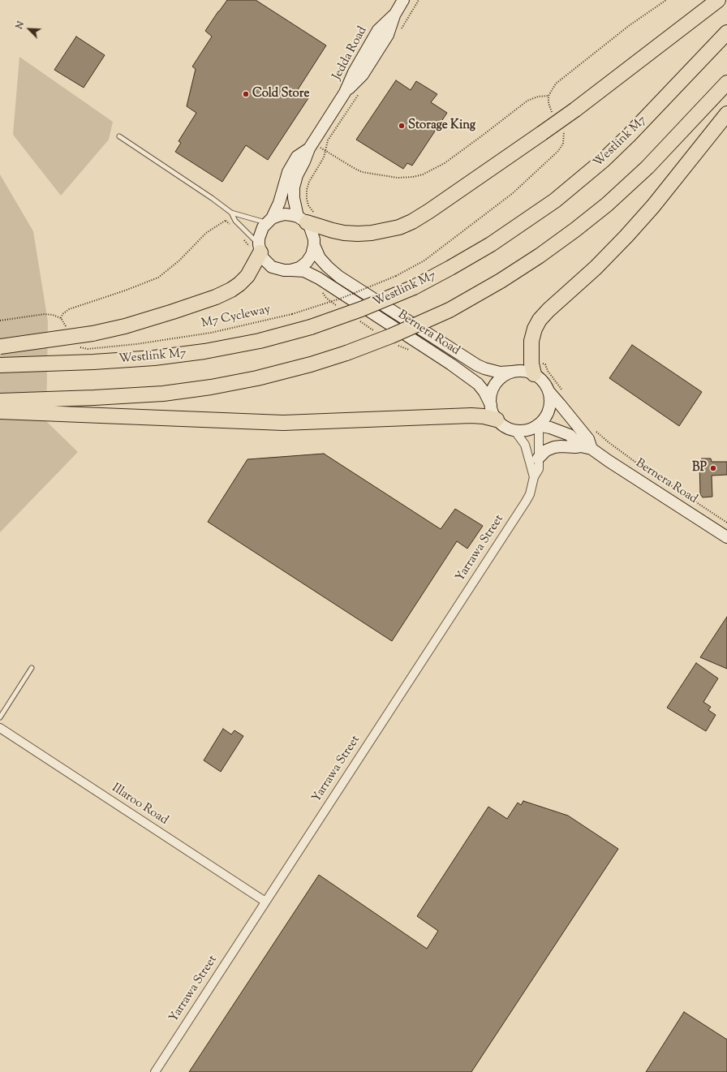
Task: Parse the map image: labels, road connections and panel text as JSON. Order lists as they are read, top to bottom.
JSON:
{
  "streets": {
    "highway": ["Westlink M7"],
    "main road": ["Jedda Road", "Bernera Road"],
    "street": ["Yarrawa Street", "Illaroo Road"],
    "path": ["M7 Cycleway"]
  },
  "crossings": [
    ["Jedda Road", "Bernera Road"],
    ["Bernera Road", "Yarrawa Street"],
    ["Yarrawa Street", "Illaroo Road"]
  ],
  "places": ["Cold Store", "Storage King", "BP"],
  "north": "top left"
}
